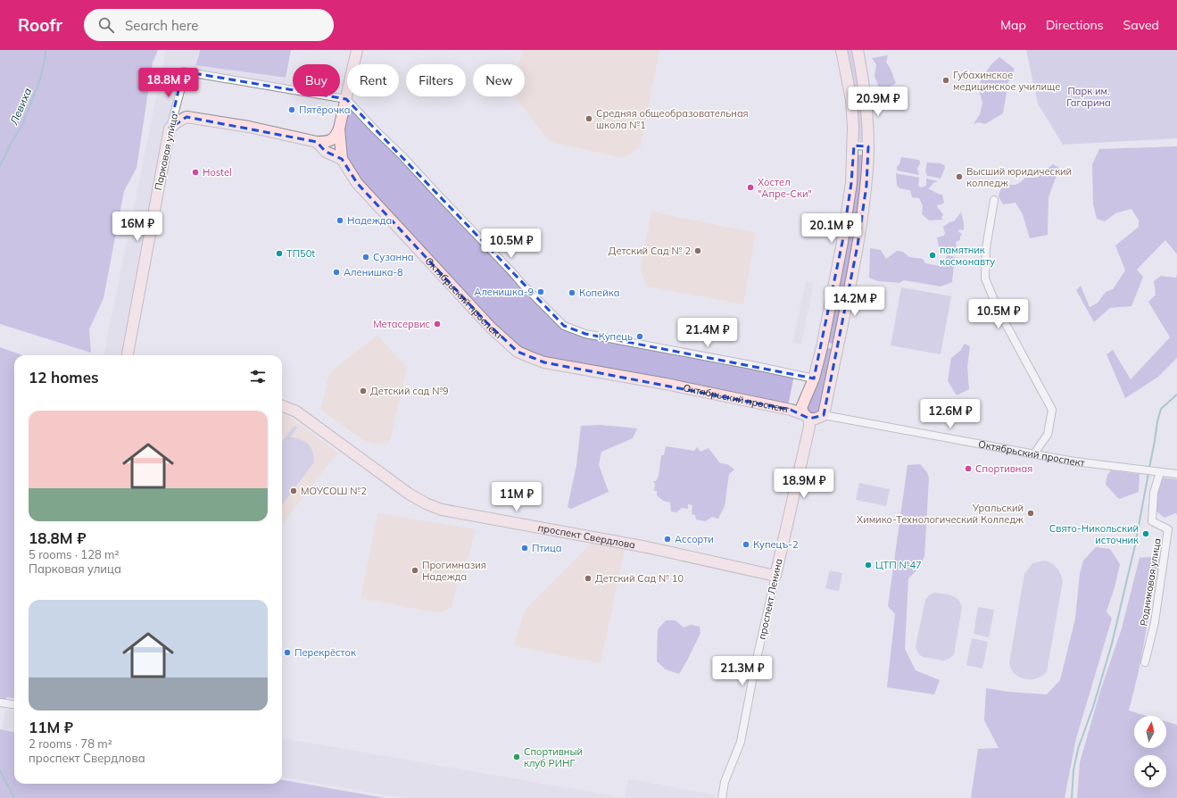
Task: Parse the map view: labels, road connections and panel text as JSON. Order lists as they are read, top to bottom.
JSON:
{
  "streets": {
    "street": [
      "Парковая улица",
      "Октябрьский проспект",
      "проспект Свердлова",
      "Родниковая улица",
      "проспект Ленина"
    ]
  },
  "crossings": [
    ["Октябрьский проспект", "Родниковая улица"],
    ["Октябрьский проспект", "проспект Ленина"],
    ["проспект Свердлова", "проспект Ленина"]
  ],
  "water": ["Левиха"],
  "parks": ["Парк им. Гагарина"],
  "places": [
    "Губахинское медицинское училище",
    "Пятёрочка",
    "Средняя общеобразовательная школа №1",
    "Hostel",
    "Высший юридический колледж",
    "Хостел \"Апре-Ски\"",
    "Надежда",
    "Детский Сад № 2",
    "ТП50t",
    "памятник космонавту",
    "Сузанна",
    "Аленишка-8",
    "Аленишка-9",
    "Копейка",
    "Метасервис",
    "Купець",
    "Детский сад №9",
    "Спортивная",
    "МОУСОШ №2",
    "Уральский Химико-Технологический Колледж",
    "Свято-Никольский источник",
    "Ассорти",
    "Купецъ-2",
    "Птица",
    "ЦТП №47",
    "Прогимназия Надежда",
    "Детский Сад № 10",
    "Перекрёсток",
    "Спортивный клуб РИНГ"
  ],
  "north": "top",
  "page": {
    "header": "Roofr",
    "search": "Search here",
    "nav": ["Map", "Directions", "Saved"],
    "chip": [
      "Buy",
      "Rent",
      "Filters",
      "New"
    ],
    "price": [
      "18.8M ₽",
      "20.9M ₽",
      "16M ₽",
      "20.1M ₽",
      "10.5M ₽",
      "14.2M ₽",
      "10.5M ₽",
      "21.4M ₽",
      "12.6M ₽",
      "18.9M ₽",
      "11M ₽",
      "21.3M ₽"
    ],
    "heading": "12 homes",
    "list": [
      {
        "name": "18.8M ₽",
        "note": "5 rooms · 128 m² · Парковая улица"
      },
      {
        "name": "11M ₽",
        "note": "2 rooms · 78 m² · проспект Свердлова"
      }
    ]
  }
}
